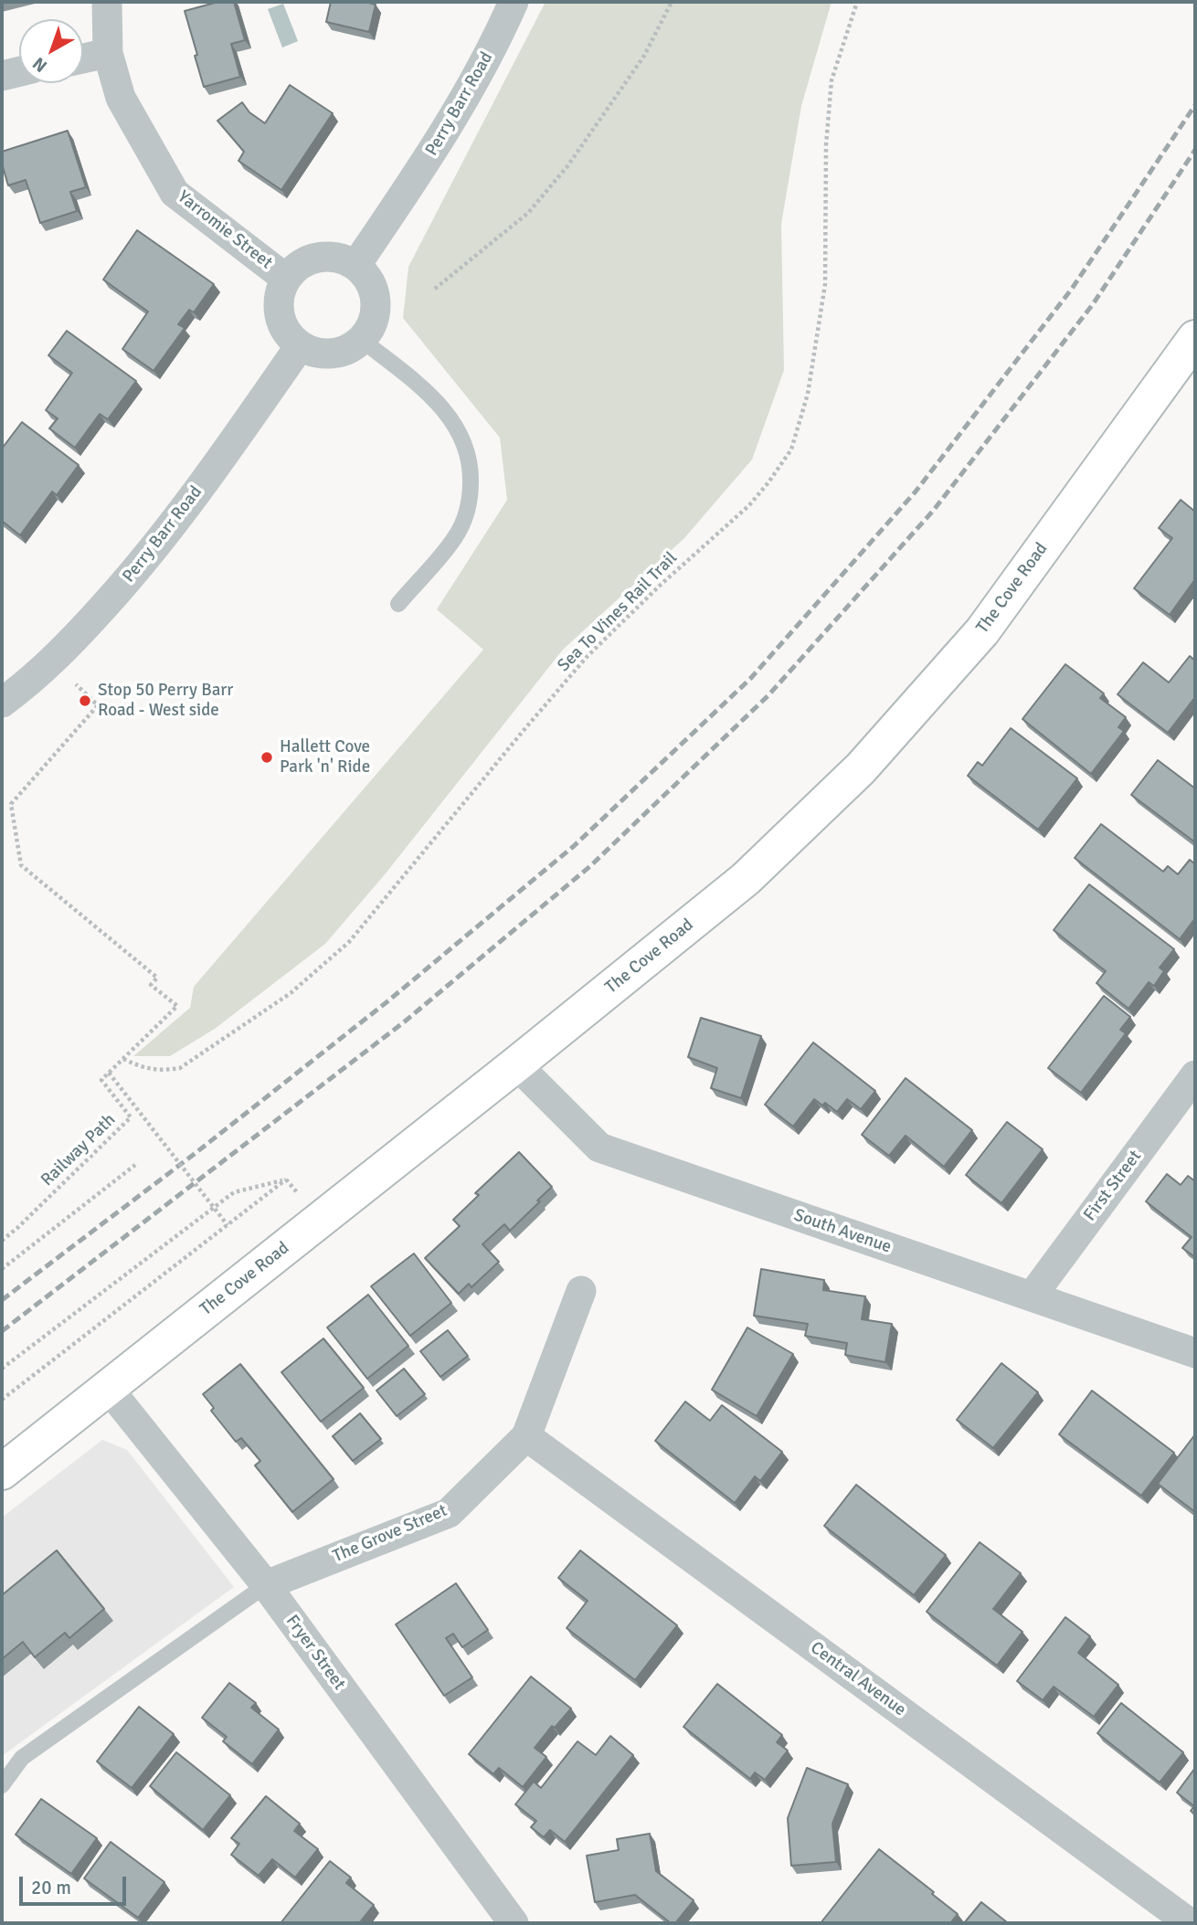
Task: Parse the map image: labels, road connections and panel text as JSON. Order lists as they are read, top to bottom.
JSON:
{
  "streets": {
    "street": [
      "Perry Barr Road",
      "Yarromie Street",
      "The Cove Road",
      "First Street",
      "South Avenue",
      "The Grove Street",
      "Fryer Street",
      "Central Avenue"
    ],
    "path": ["Sea To Vines Rail Trail", "Railway Path"]
  },
  "crossings": [
    ["Perry Barr Road", "Yarromie Street"],
    ["The Cove Road", "South Avenue"],
    ["The Cove Road", "Fryer Street"],
    ["First Street", "South Avenue"],
    ["The Grove Street", "Fryer Street"],
    ["The Grove Street", "Central Avenue"]
  ],
  "places": ["Stop 50 Perry Barr Road - West side", "Hallett Cove Park 'n' Ride"],
  "scale_bar": "20 m",
  "north": "bottom left"
}
